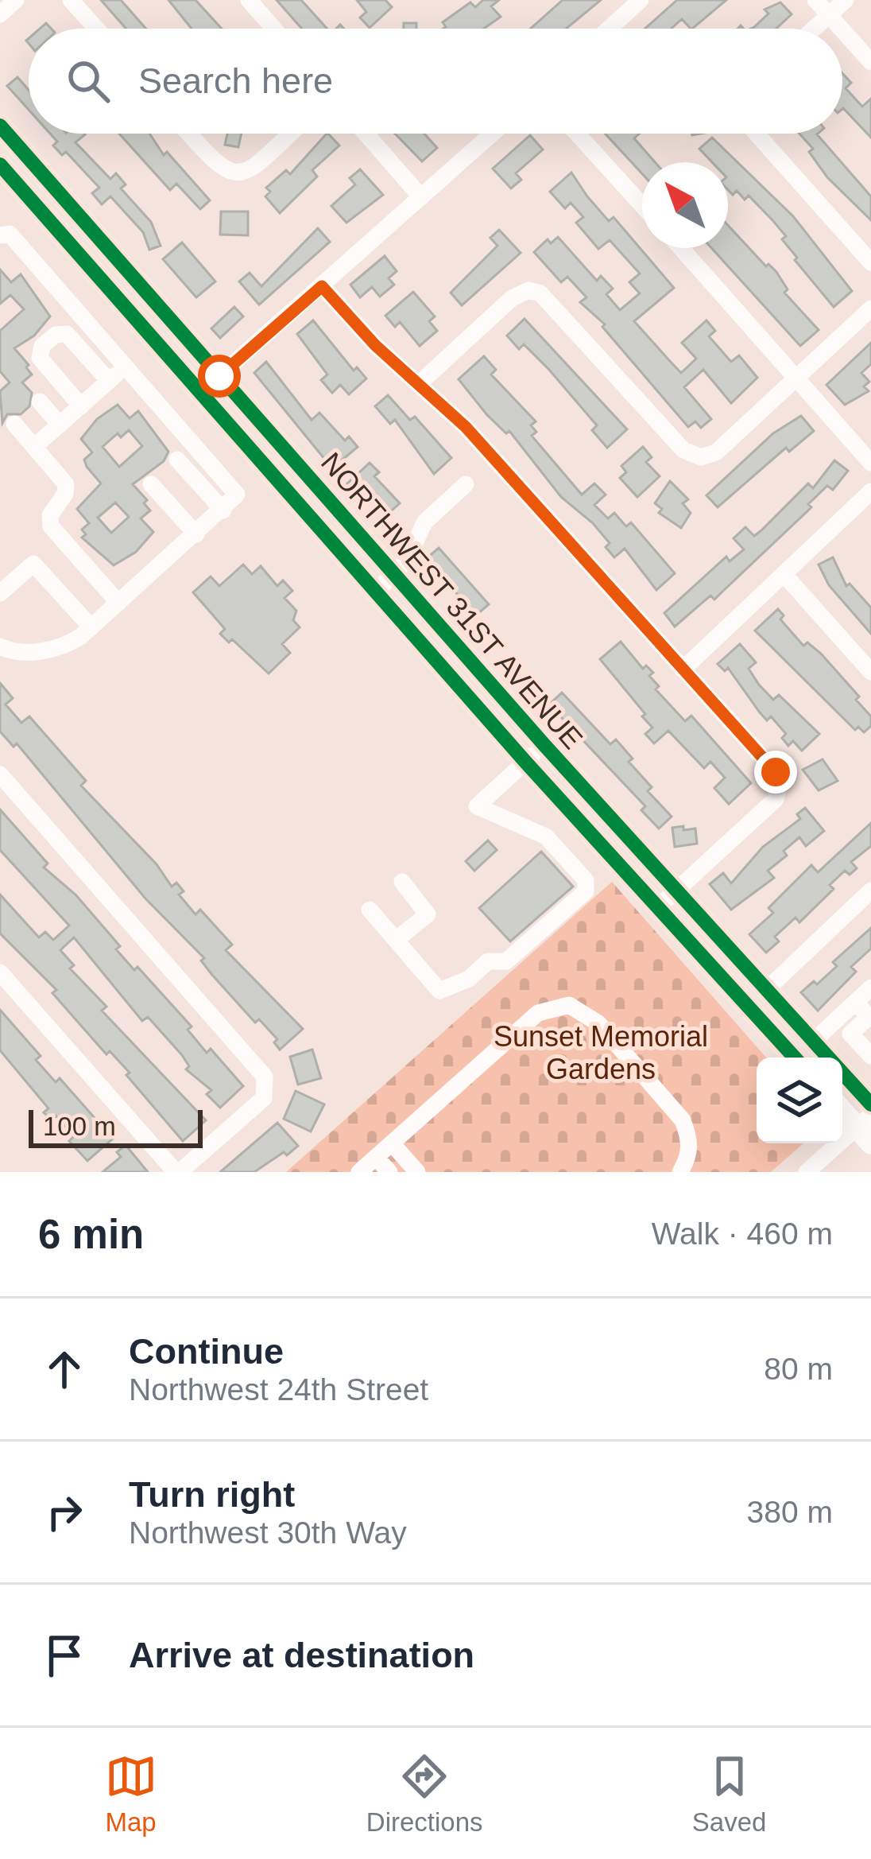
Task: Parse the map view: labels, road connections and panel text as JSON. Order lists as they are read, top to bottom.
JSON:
{
  "streets": {
    "main road": ["NORTHWEST 31ST AVENUE"]
  },
  "parks": ["Sunset Memorial Gardens"],
  "scale_bar": "100 m",
  "north": "top left",
  "page": {
    "search": "Search here",
    "scale": "100 m",
    "heading": ["6 min", "Walk · 460 m"],
    "list": [
      ["Continue", "Northwest 24th Street", "80 m"],
      ["Turn right", "Northwest 30th Way", "380 m"],
      "Arrive at destination"
    ],
    "nav": ["Map", "Directions", "Saved"]
  }
}
